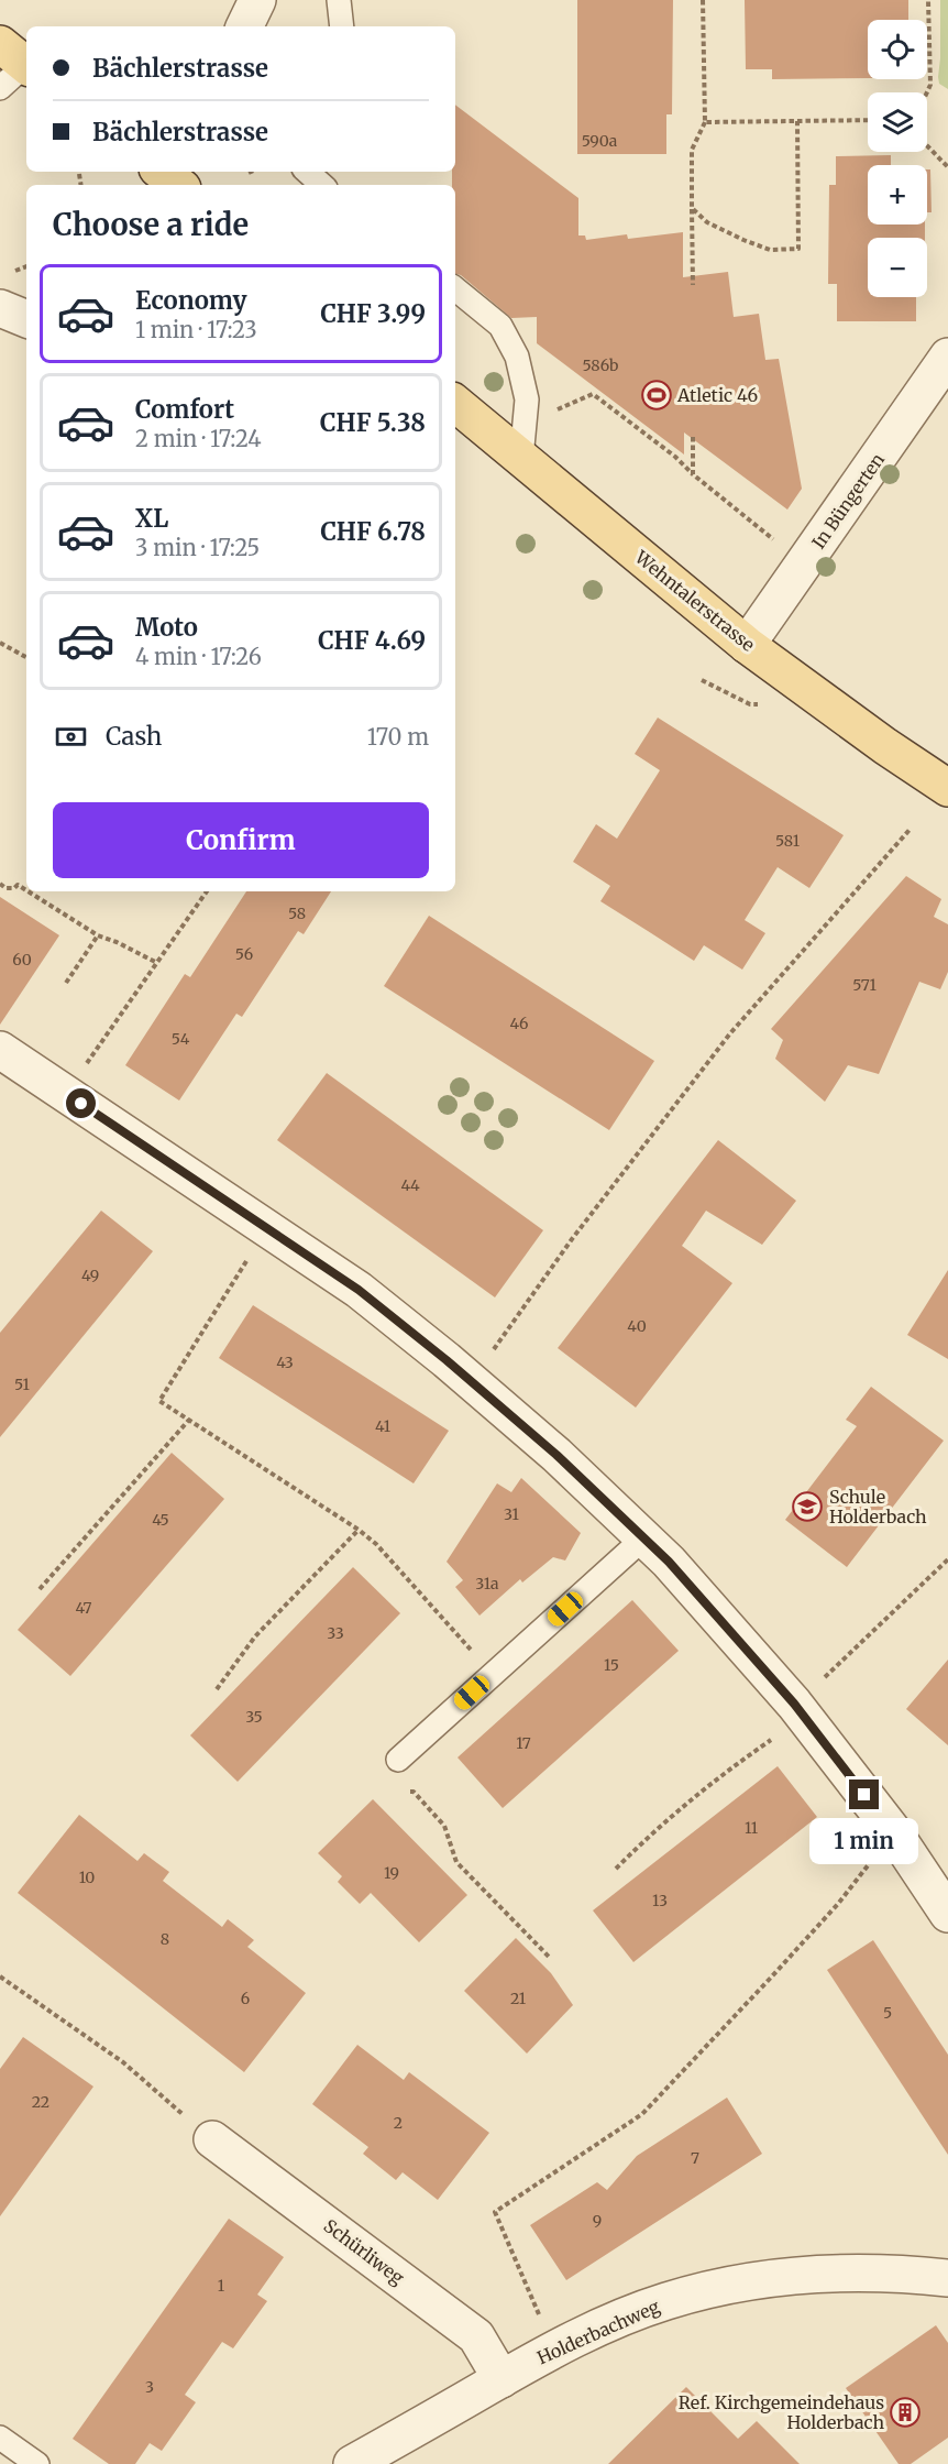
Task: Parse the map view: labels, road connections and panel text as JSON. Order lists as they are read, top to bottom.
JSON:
{
  "streets": {
    "main road": ["Wehntalerstrasse"],
    "street": ["In Büngerten", "Schürliweg", "Holderbachweg"]
  },
  "crossings": [
    ["In Büngerten", "Wehntalerstrasse"],
    ["Schürliweg", "Holderbachweg"]
  ],
  "places": {
    "sports": ["Atletic 46"],
    "school or university": ["Schule Holderbach"],
    "building": ["Ref. Kirchgemeindehaus Holderbach"]
  },
  "house_numbers": [
    "590a",
    "586b",
    "581",
    "58",
    "56",
    "60",
    "571",
    "46",
    "54",
    "44",
    "49",
    "40",
    "43",
    "51",
    "41",
    "31",
    "45",
    "31a",
    "47",
    "33",
    "15",
    "35",
    "17",
    "11",
    "19",
    "10",
    "13",
    "8",
    "6",
    "21",
    "5",
    "22",
    "2",
    "7",
    "9",
    "1",
    "3"
  ],
  "page": {
    "map_buttons": ["+", "−"],
    "banner": ["Bächlerstrasse", "Bächlerstrasse"],
    "heading": "Choose a ride",
    "list": [
      {
        "name": "Economy",
        "note": "1 min · 17:23",
        "value": "CHF 3.99"
      },
      {
        "name": "Comfort",
        "note": "2 min · 17:24",
        "value": "CHF 5.38"
      },
      {
        "name": "XL",
        "note": "3 min · 17:25",
        "value": "CHF 6.78"
      },
      {
        "name": "Moto",
        "note": "4 min · 17:26",
        "value": "CHF 4.69"
      }
    ],
    "pay": ["Cash", "170 m"],
    "buttons": "Confirm",
    "bubble": "1 min"
  }
}
